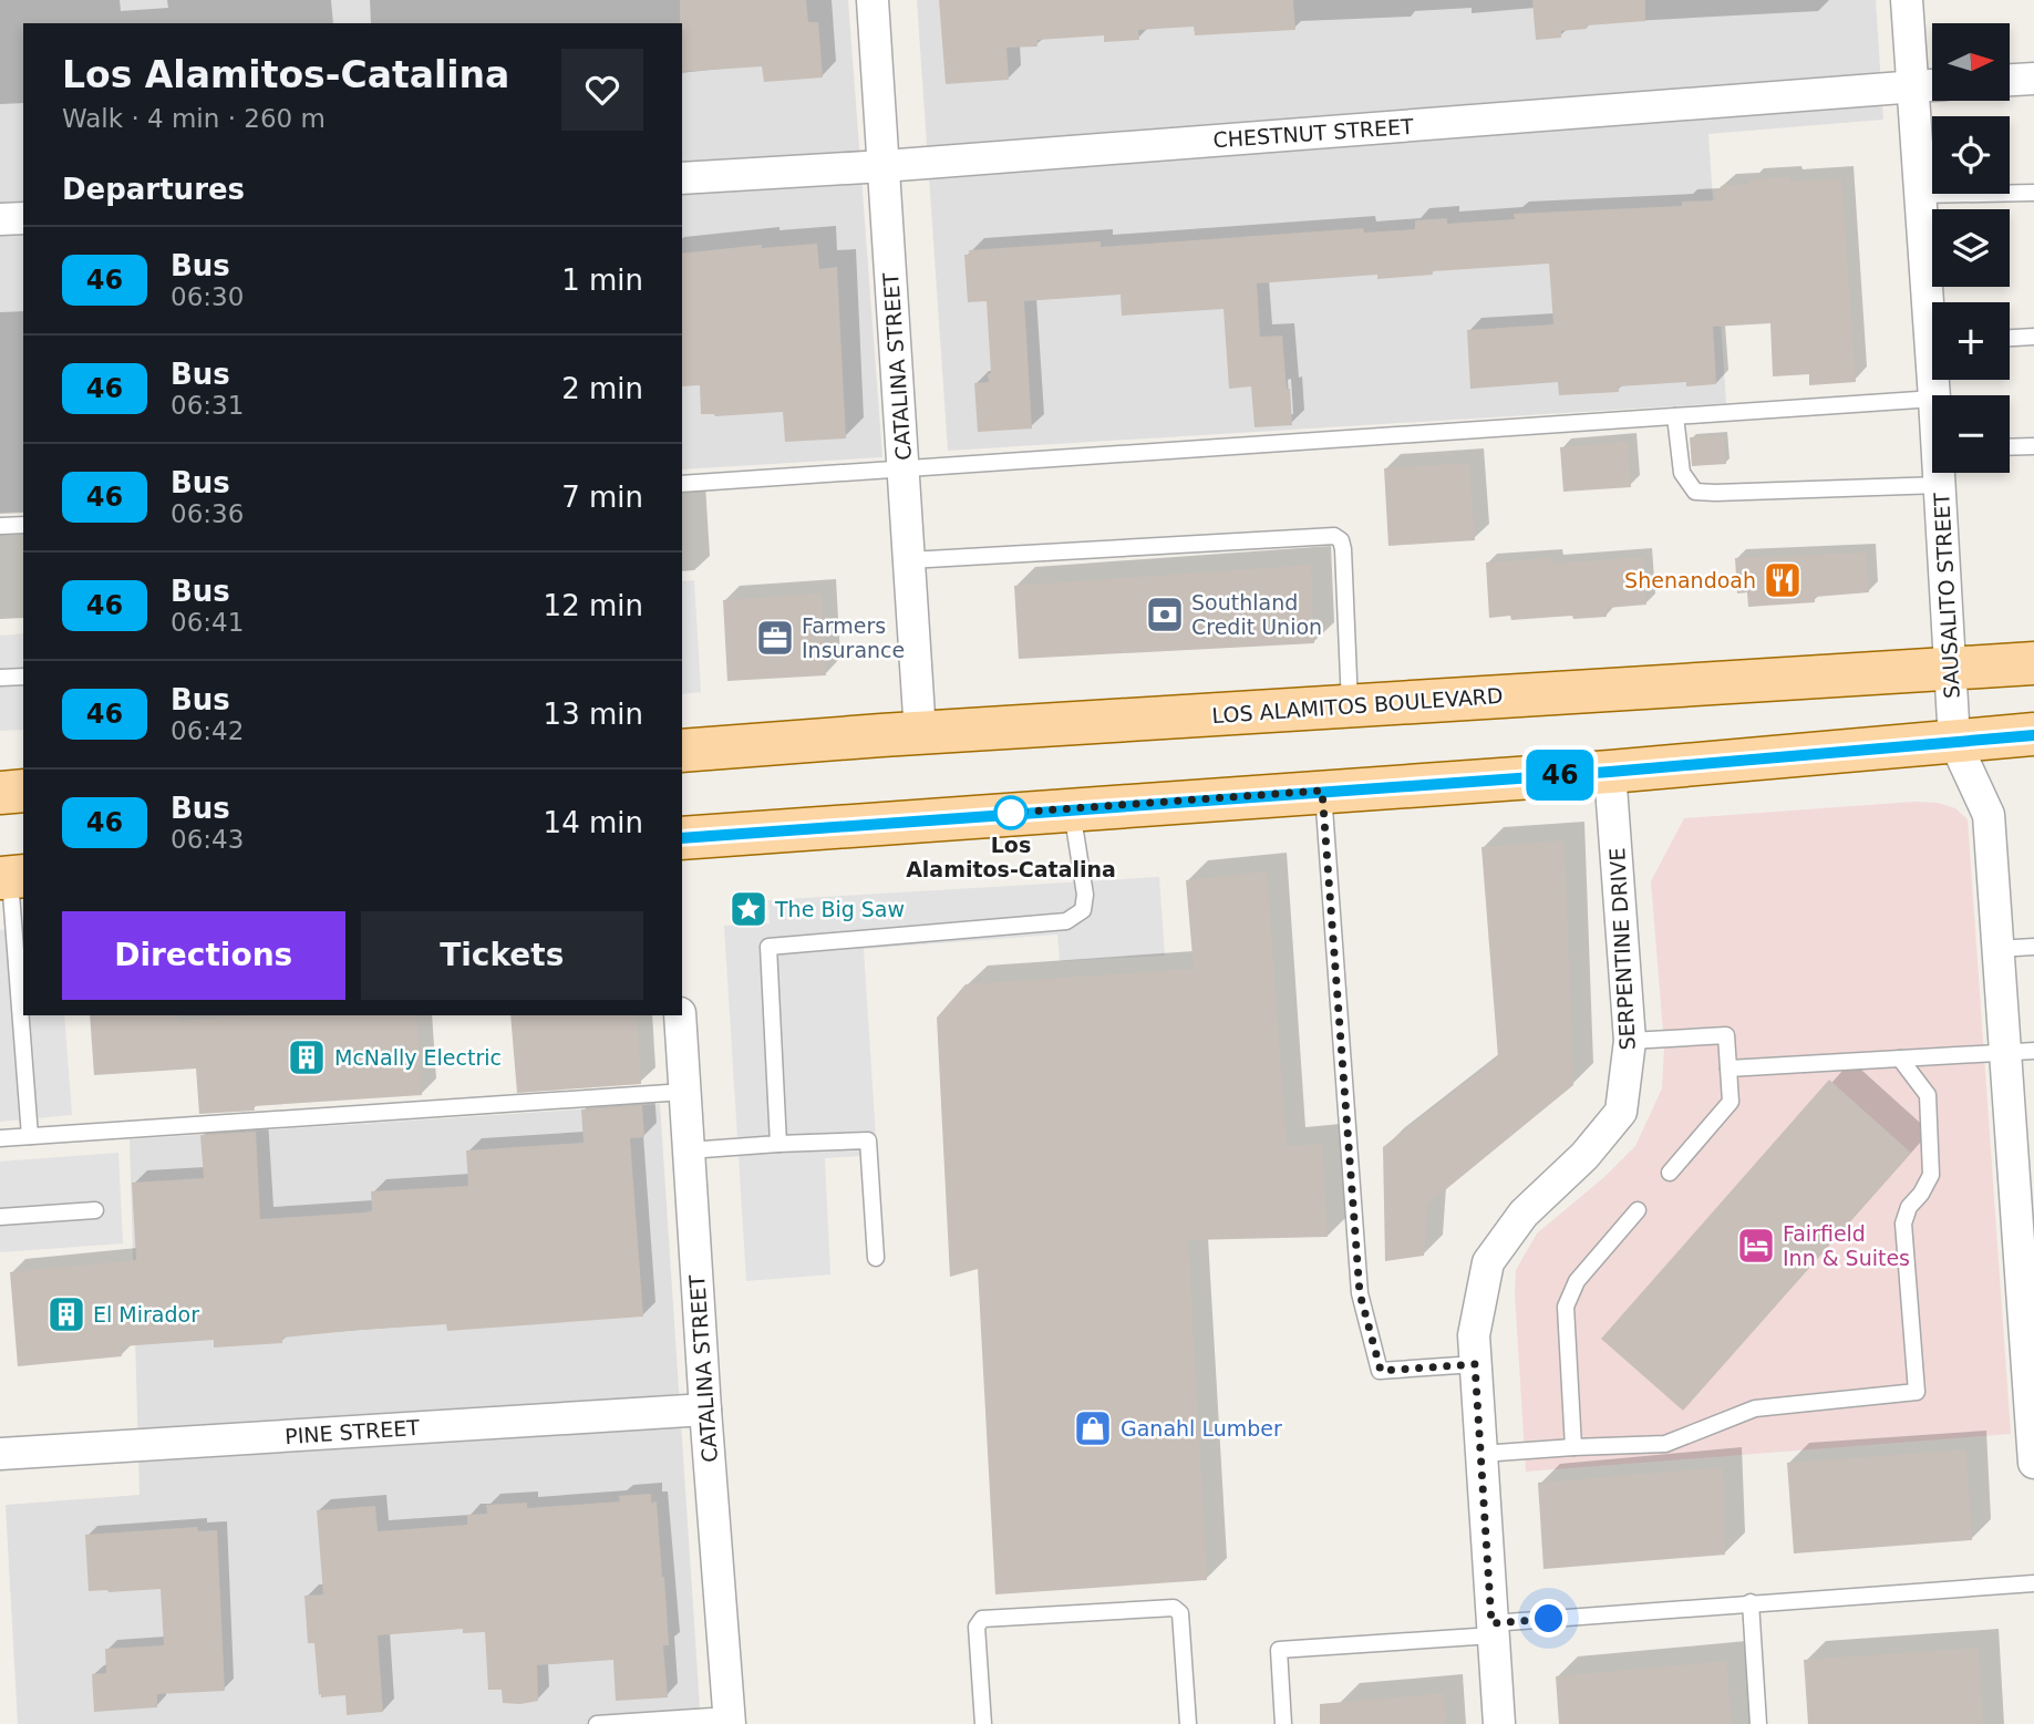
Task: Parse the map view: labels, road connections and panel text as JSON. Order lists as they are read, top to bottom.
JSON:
{
  "streets": {
    "main road": ["LOS ALAMITOS BOULEVARD"],
    "street": [
      "CHESTNUT STREET",
      "CATALINA STREET",
      "SAUSALITO STREET",
      "SERPENTINE DRIVE",
      "PINE STREET"
    ]
  },
  "crossings": [
    ["CHESTNUT STREET", "CATALINA STREET"],
    ["CHESTNUT STREET", "SAUSALITO STREET"],
    ["CATALINA STREET", "LOS ALAMITOS BOULEVARD"],
    ["CATALINA STREET", "PINE STREET"],
    ["SAUSALITO STREET", "LOS ALAMITOS BOULEVARD"]
  ],
  "places": {
    "restaurant": ["Shenandoah"],
    "bank": ["Southland Credit Union"],
    "office": ["Farmers Insurance"],
    "other": ["Los Alamitos-Catalina"],
    "place": ["The Big Saw"],
    "building": ["McNally Electric", "El Mirador"],
    "hotel": ["Fairfield Inn & Suites"],
    "shop": ["Ganahl Lumber"]
  },
  "lines": ["bus line 46"],
  "north": "right",
  "page": {
    "on_map": "46",
    "map_buttons": ["+", "−"],
    "heading": [
      ["Los Alamitos-Catalina", "Walk · 4 min · 260 m"],
      "Departures"
    ],
    "list": [
      {
        "mark": "46",
        "name": "Bus",
        "note": "06:30",
        "value": "1 min"
      },
      {
        "mark": "46",
        "name": "Bus",
        "note": "06:31",
        "value": "2 min"
      },
      {
        "mark": "46",
        "name": "Bus",
        "note": "06:36",
        "value": "7 min"
      },
      {
        "mark": "46",
        "name": "Bus",
        "note": "06:41",
        "value": "12 min"
      },
      {
        "mark": "46",
        "name": "Bus",
        "note": "06:42",
        "value": "13 min"
      },
      {
        "mark": "46",
        "name": "Bus",
        "note": "06:43",
        "value": "14 min"
      }
    ],
    "buttons": ["Directions", "Tickets"]
  }
}
